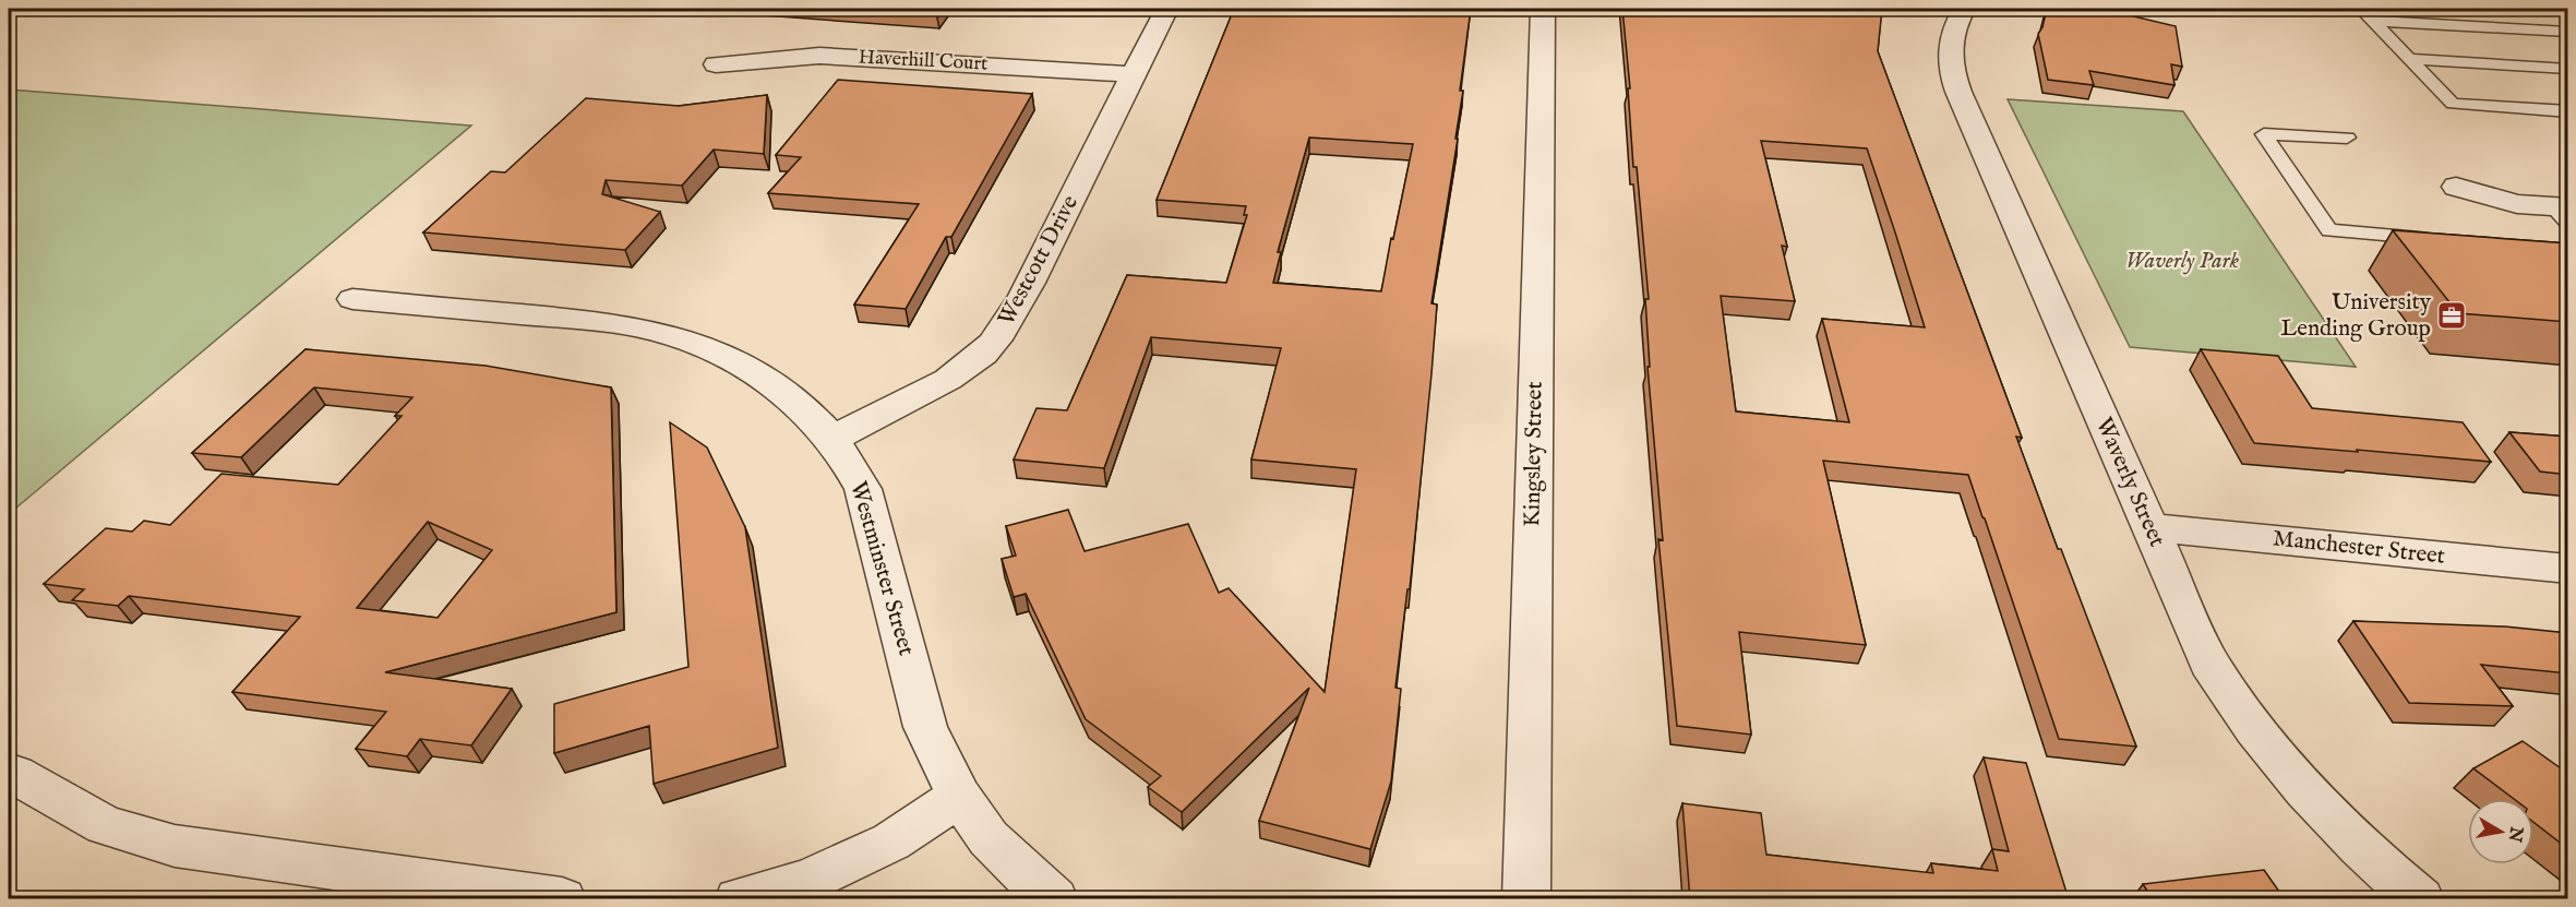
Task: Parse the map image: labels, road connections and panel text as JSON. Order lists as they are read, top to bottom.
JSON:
{
  "streets": {
    "street": [
      "Haverhill Court",
      "Westcott Drive",
      "Kingsley Street",
      "Waverly Street",
      "Manchester Street",
      "Westminster Street"
    ]
  },
  "crossings": [
    ["Haverhill Court", "Westcott Drive"],
    ["Westcott Drive", "Westminster Street"],
    ["Waverly Street", "Manchester Street"]
  ],
  "parks": ["Waverly Park"],
  "places": {
    "office": ["University Lending Group"]
  },
  "north": "right"
}
